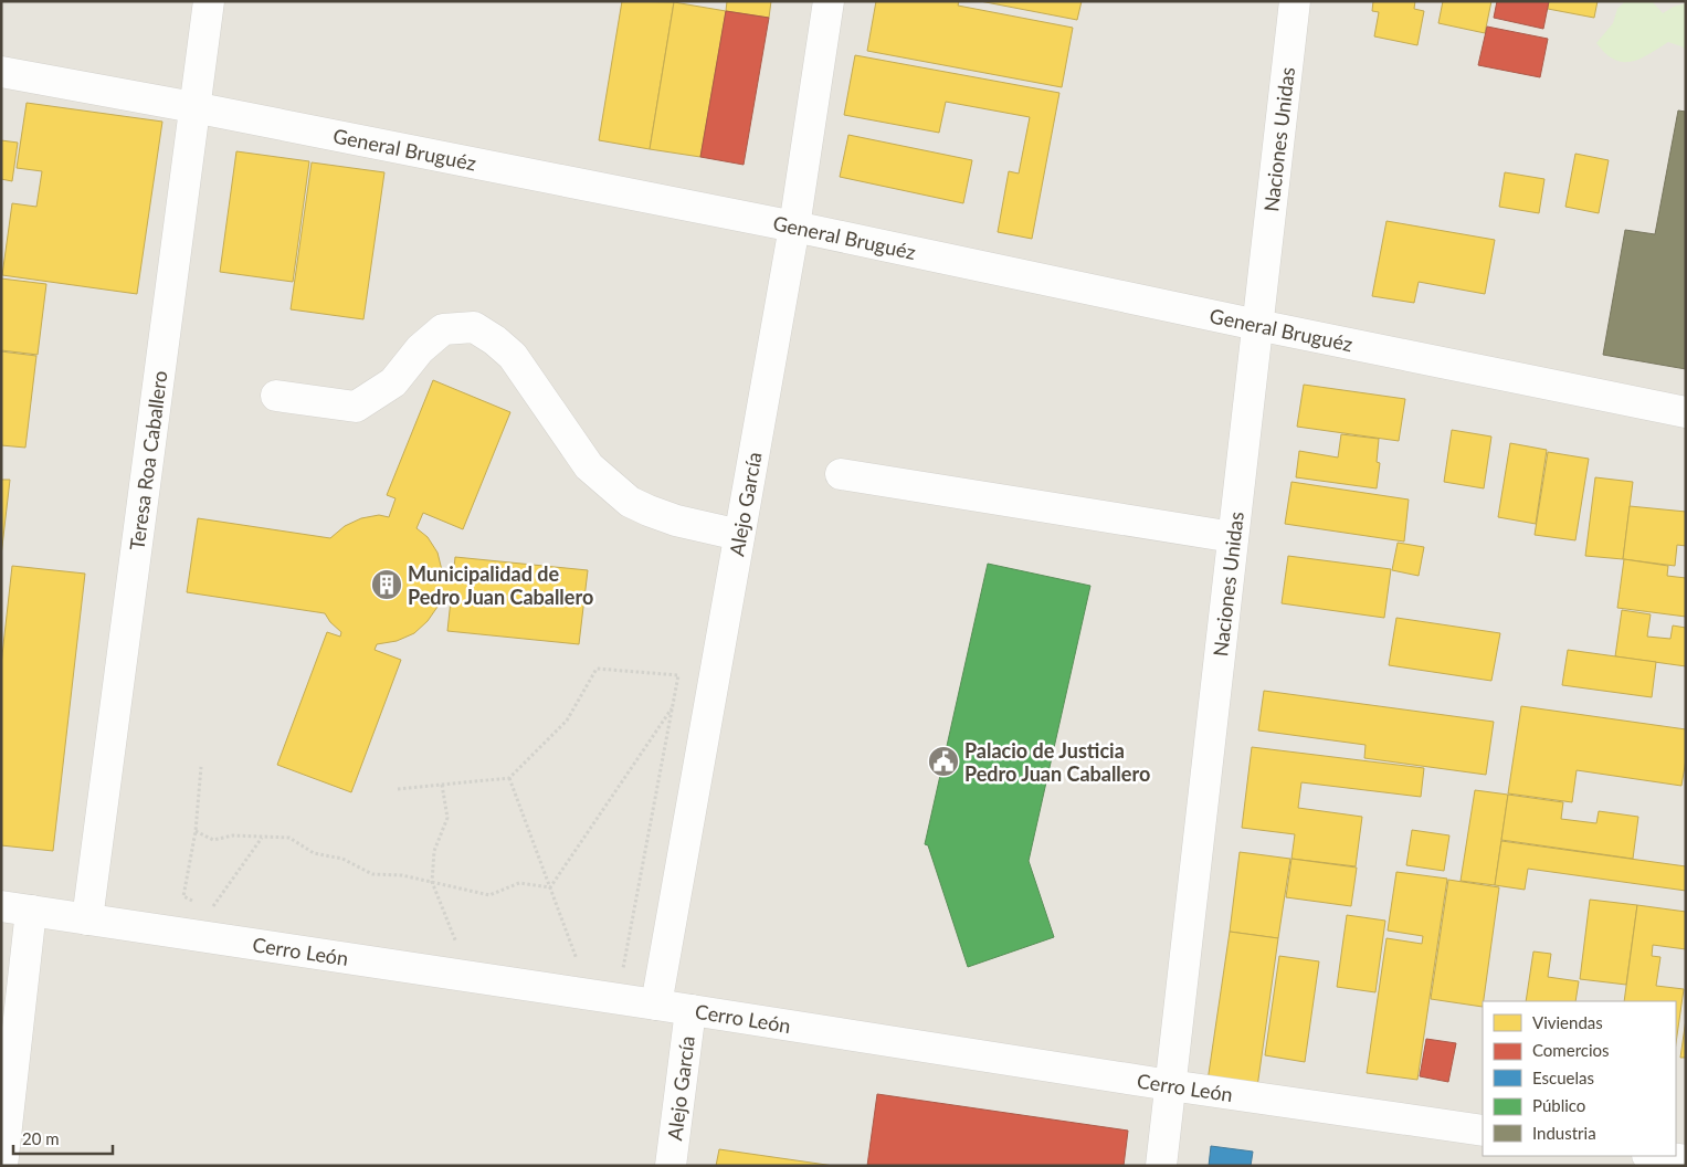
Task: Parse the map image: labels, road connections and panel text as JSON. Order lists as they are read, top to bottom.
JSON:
{
  "streets": {
    "street": [
      "Naciones Unidas",
      "General Bruguéz",
      "Teresa Roa Caballero",
      "Alejo García",
      "Cerro León"
    ]
  },
  "crossings": [
    ["Naciones Unidas", "General Bruguéz"],
    ["Naciones Unidas", "Cerro León"],
    ["General Bruguéz", "Teresa Roa Caballero"],
    ["General Bruguéz", "Alejo García"],
    ["Teresa Roa Caballero", "Cerro León"],
    ["Alejo García", "Cerro León"]
  ],
  "places": {
    "building": ["Municipalidad de Pedro Juan Caballero"],
    "public building": ["Palacio de Justicia Pedro Juan Caballero"]
  },
  "legend": [
    "Viviendas",
    "Comercios",
    "Escuelas",
    "Público",
    "Industria"
  ],
  "scale_bar": "20 m"
}
